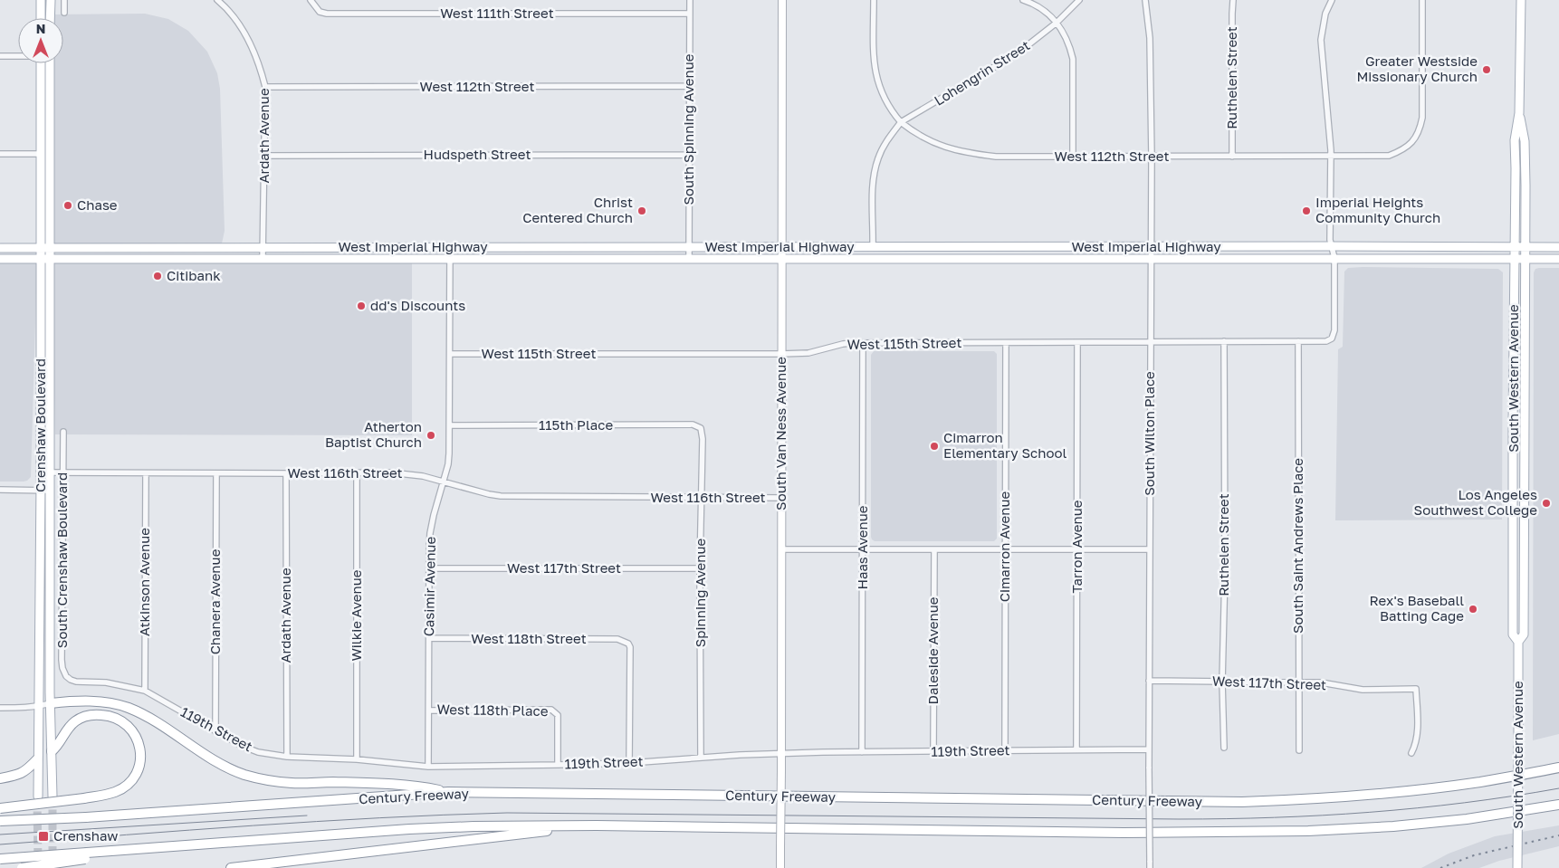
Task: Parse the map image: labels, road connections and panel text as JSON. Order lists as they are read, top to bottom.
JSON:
{
  "streets": {
    "highway": ["Century Freeway"],
    "main road": [
      "West Imperial Highway",
      "South Western Avenue",
      "Crenshaw Boulevard",
      "South Van Ness Avenue"
    ],
    "street": [
      "West 111th Street",
      "Lohengrin Street",
      "Ruthelen Street",
      "West 112th Street",
      "South Spinning Avenue",
      "Ardath Avenue",
      "Hudspeth Street",
      "West 115th Street",
      "115th Place",
      "South Wilton Place",
      "West 116th Street",
      "South Saint Andrews Place",
      "Cimarron Avenue",
      "Tarron Avenue",
      "Haas Avenue",
      "South Crenshaw Boulevard",
      "West 117th Street",
      "Atkinson Avenue",
      "Casimir Avenue",
      "Spinning Avenue",
      "Chanera Avenue",
      "Wilkie Avenue",
      "West 118th Street",
      "Daleside Avenue",
      "West 118th Place",
      "119th Street"
    ]
  },
  "crossings": [
    ["West 111th Street", "South Spinning Avenue"],
    ["Lohengrin Street", "West 112th Street"],
    ["Ruthelen Street", "West 112th Street"],
    ["Ruthelen Street", "West 115th Street"],
    ["Ruthelen Street", "West 117th Street"],
    ["West 112th Street", "South Spinning Avenue"],
    ["West 112th Street", "Ardath Avenue"],
    ["West 112th Street", "South Wilton Place"],
    ["South Spinning Avenue", "Hudspeth Street"],
    ["South Spinning Avenue", "West Imperial Highway"],
    ["Ardath Avenue", "Hudspeth Street"],
    ["Ardath Avenue", "West Imperial Highway"],
    ["Ardath Avenue", "West 116th Street"],
    ["Ardath Avenue", "119th Street"],
    ["West Imperial Highway", "West 115th Street"],
    ["West Imperial Highway", "South Western Avenue"],
    ["West Imperial Highway", "Crenshaw Boulevard"],
    ["West Imperial Highway", "South Van Ness Avenue"],
    ["West Imperial Highway", "South Wilton Place"],
    ["West Imperial Highway", "Casimir Avenue"],
    ["West 115th Street", "South Van Ness Avenue"],
    ["West 115th Street", "South Wilton Place"],
    ["West 115th Street", "South Saint Andrews Place"],
    ["West 115th Street", "Cimarron Avenue"],
    ["West 115th Street", "Tarron Avenue"],
    ["West 115th Street", "Haas Avenue"],
    ["West 115th Street", "Casimir Avenue"],
    ["Crenshaw Boulevard", "West 116th Street"],
    ["115th Place", "Casimir Avenue"],
    ["115th Place", "Spinning Avenue"],
    ["South Van Ness Avenue", "West 116th Street"],
    ["South Van Ness Avenue", "119th Street"],
    ["South Wilton Place", "West 117th Street"],
    ["South Wilton Place", "119th Street"],
    ["West 116th Street", "South Crenshaw Boulevard"],
    ["West 116th Street", "Atkinson Avenue"],
    ["West 116th Street", "Casimir Avenue"],
    ["West 116th Street", "Spinning Avenue"],
    ["West 116th Street", "Chanera Avenue"],
    ["West 116th Street", "Wilkie Avenue"],
    ["South Saint Andrews Place", "West 117th Street"],
    ["Cimarron Avenue", "119th Street"],
    ["Tarron Avenue", "119th Street"],
    ["Haas Avenue", "119th Street"],
    ["South Crenshaw Boulevard", "119th Street"],
    ["West 117th Street", "Casimir Avenue"],
    ["West 117th Street", "Spinning Avenue"],
    ["Atkinson Avenue", "119th Street"],
    ["Casimir Avenue", "West 118th Street"],
    ["Casimir Avenue", "West 118th Place"],
    ["Casimir Avenue", "119th Street"],
    ["Spinning Avenue", "119th Street"],
    ["Chanera Avenue", "119th Street"],
    ["Wilkie Avenue", "119th Street"],
    ["West 118th Street", "119th Street"],
    ["Daleside Avenue", "119th Street"],
    ["West 118th Place", "119th Street"]
  ],
  "places": {
    "other": [
      "Greater Westside Missionary Church",
      "Chase",
      "Christ Centered Church",
      "Imperial Heights Community Church",
      "Citibank",
      "dd's Discounts",
      "Atherton Baptist Church",
      "Cimarron Elementary School",
      "Los Angeles Southwest College",
      "Rex's Baseball Batting Cage"
    ],
    "transit": ["Crenshaw"]
  },
  "north": "top"
}
